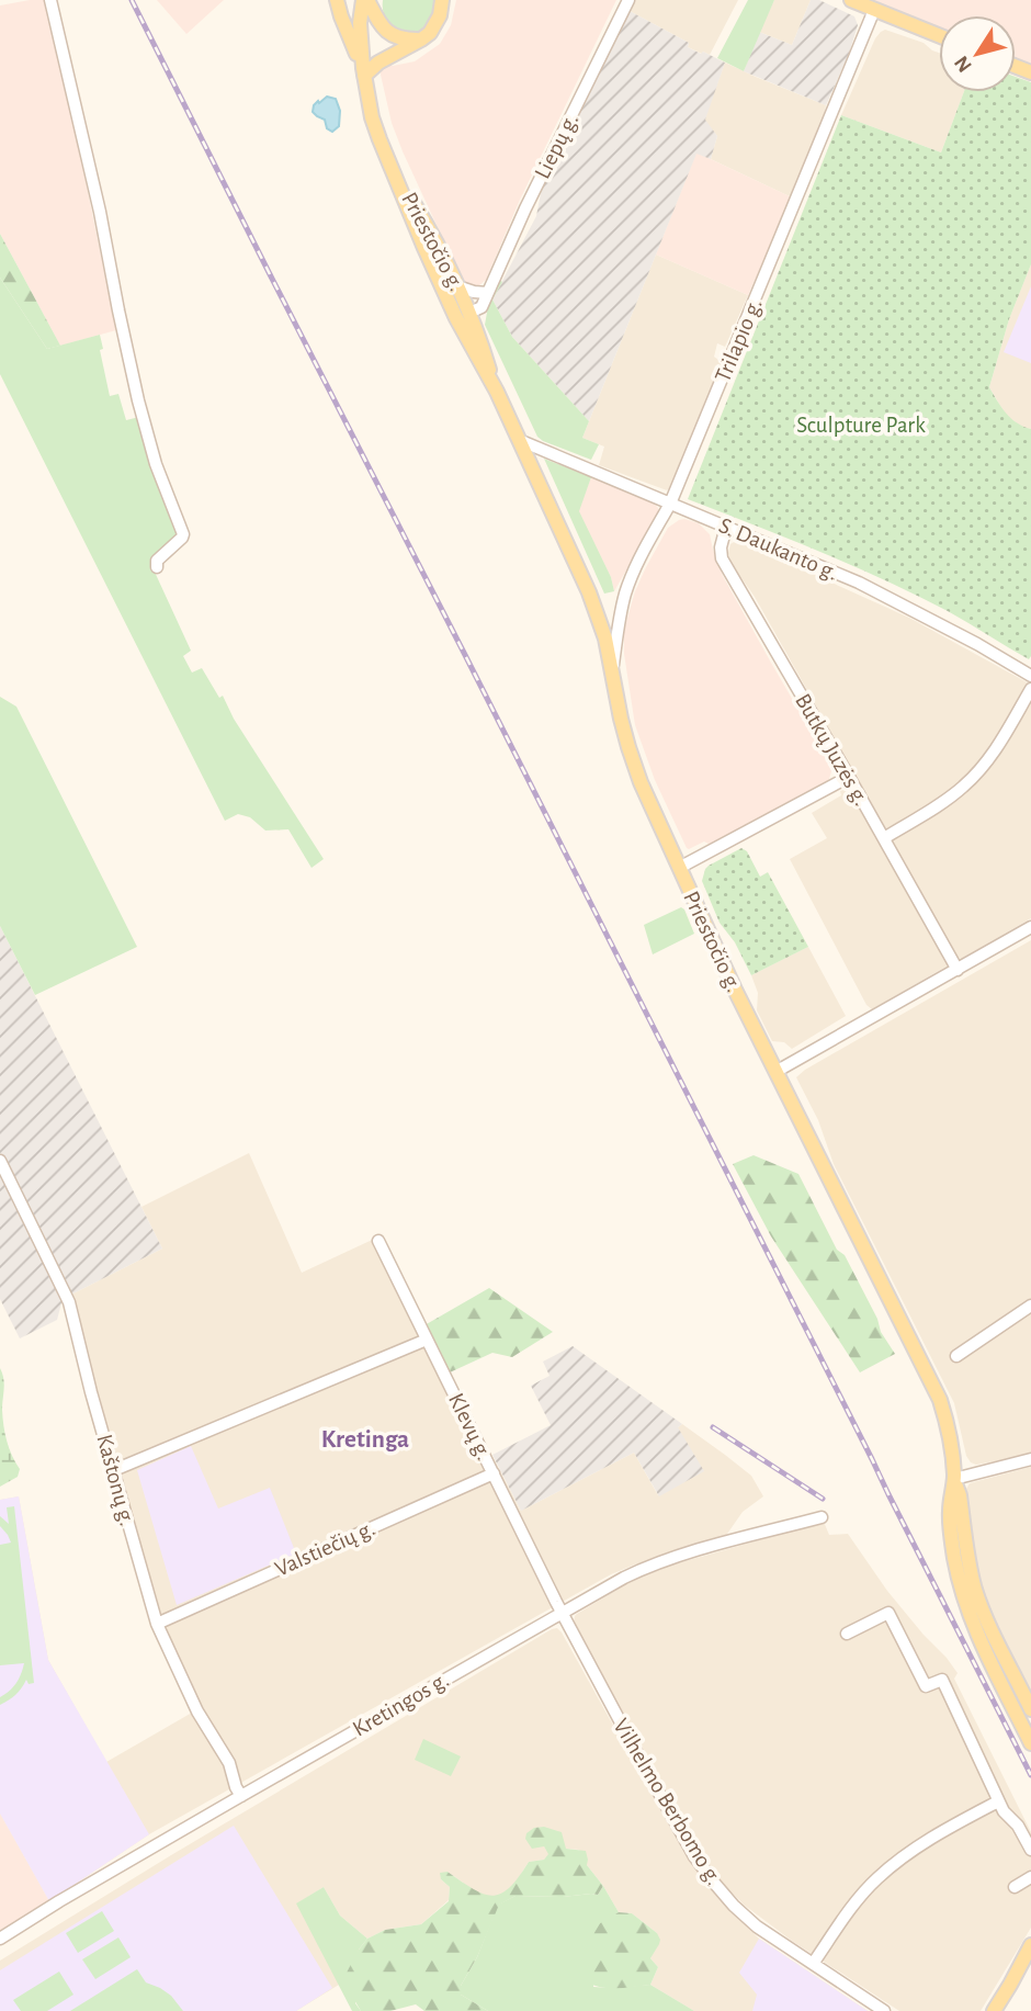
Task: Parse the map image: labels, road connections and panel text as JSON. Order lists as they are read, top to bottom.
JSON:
{
  "streets": {
    "main road": ["Priestočio g."],
    "street": [
      "Liepų g.",
      "Trilapio g.",
      "S. Daukanto g.",
      "Butkų Juzės g.",
      "Klevų g.",
      "Kaštonų g.",
      "Valstiečių g.",
      "Kretingos g.",
      "Vilhelmo Berbomo g."
    ]
  },
  "crossings": [
    ["Liepų g.", "Priestočio g."],
    ["Priestočio g.", "Trilapio g."],
    ["Priestočio g.", "S. Daukanto g."],
    ["Trilapio g.", "S. Daukanto g."],
    ["S. Daukanto g.", "Butkų Juzės g."],
    ["Klevų g.", "Valstiečių g."],
    ["Klevų g.", "Kretingos g."],
    ["Klevų g.", "Vilhelmo Berbomo g."],
    ["Kaštonų g.", "Valstiečių g."],
    ["Kaštonų g.", "Kretingos g."],
    ["Kretingos g.", "Vilhelmo Berbomo g."]
  ],
  "districts": ["Kretinga"],
  "parks": ["Sculpture Park"],
  "north": "bottom left"
}
